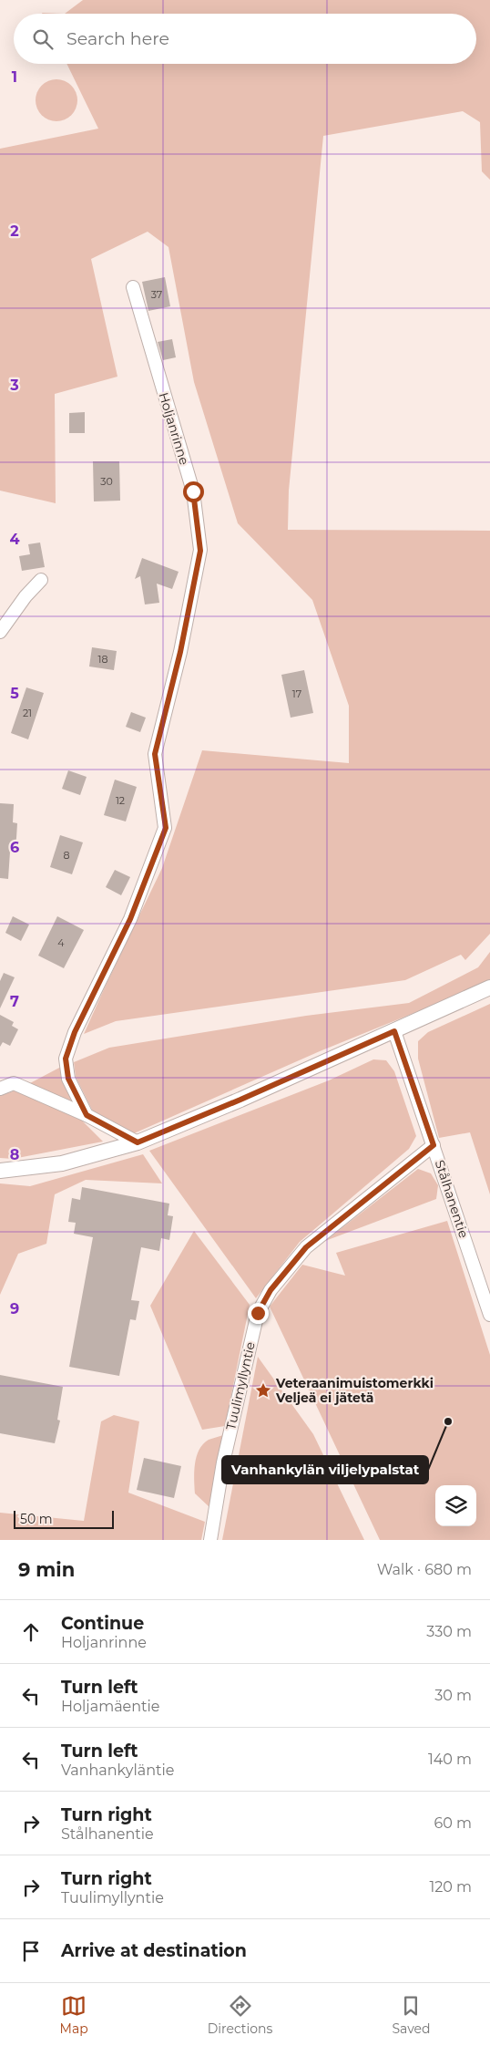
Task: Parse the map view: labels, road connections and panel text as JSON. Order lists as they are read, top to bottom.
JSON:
{
  "streets": {
    "street": ["Holjanrinne", "Stålhanentie", "Tuulimyllyntie"]
  },
  "crossings": [
    ["Stålhanentie", "Tuulimyllyntie"]
  ],
  "places": {
    "place": ["Veteraanimuistomerkki Veljeä ei jätetä"],
    "other": ["Vanhankylän viljelypalstat"]
  },
  "house_numbers": [
    "37",
    "30",
    "18",
    "17",
    "21",
    "12",
    "8",
    "4"
  ],
  "scale_bar": "50 m",
  "page": {
    "search": "Search here",
    "scale": "50 m",
    "heading": ["9 min", "Walk · 680 m"],
    "list": [
      ["Continue", "Holjanrinne", "330 m"],
      ["Turn left", "Holjamäentie", "30 m"],
      ["Turn left", "Vanhankyläntie", "140 m"],
      ["Turn right", "Stålhanentie", "60 m"],
      ["Turn right", "Tuulimyllyntie", "120 m"],
      "Arrive at destination"
    ],
    "nav": ["Map", "Directions", "Saved"]
  },
  "grid": {
    "rows": [
      "1",
      "2",
      "3",
      "4",
      "5",
      "6",
      "7",
      "8",
      "9"
    ]
  }
}
